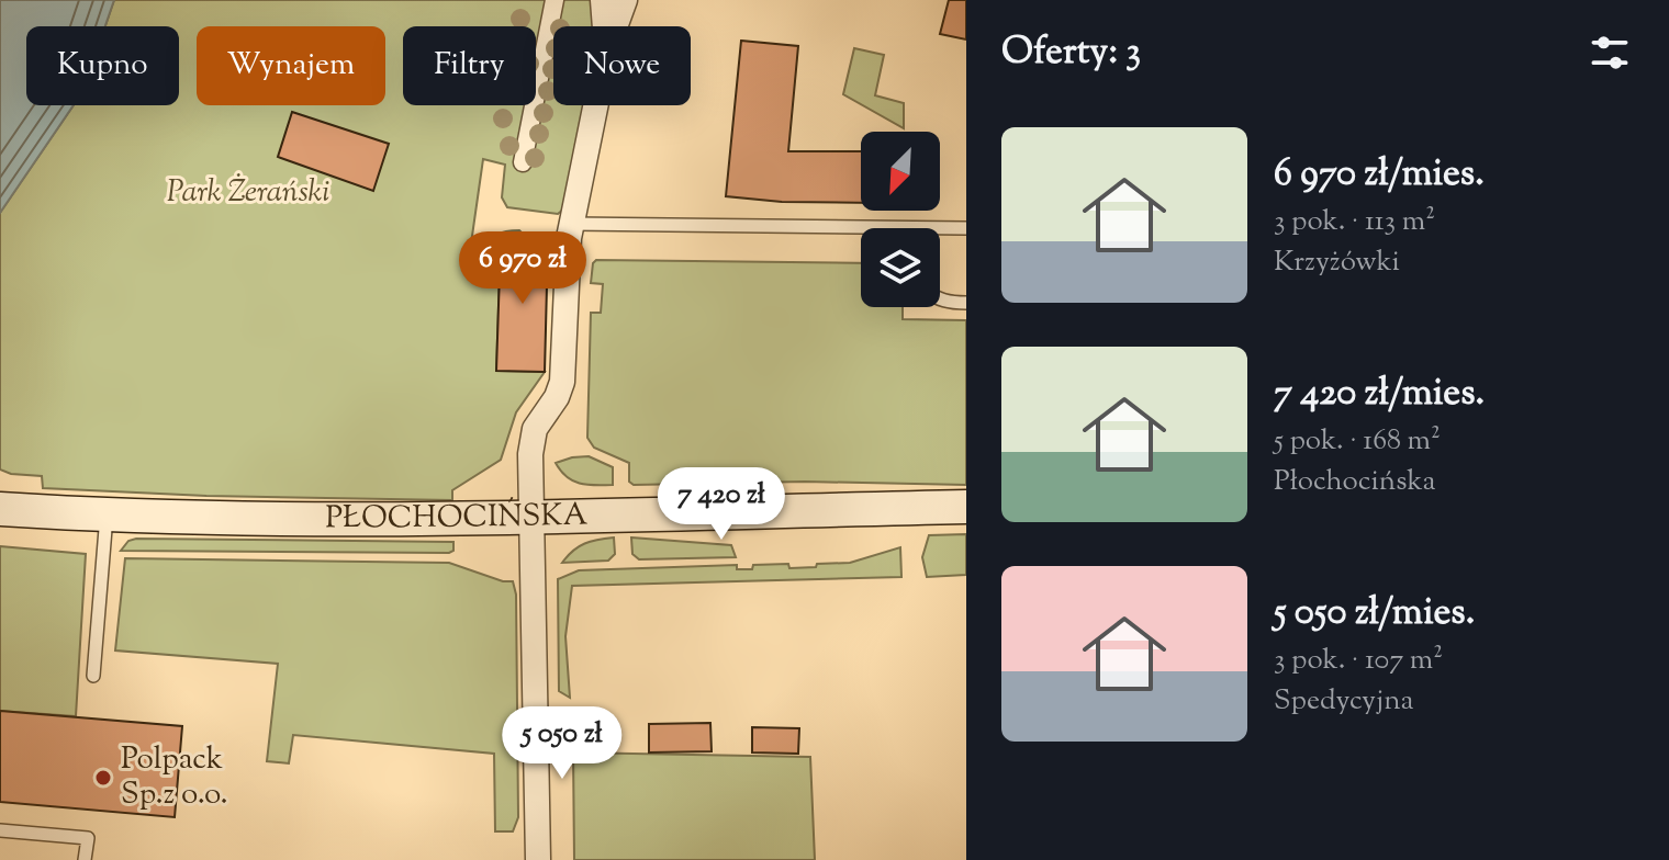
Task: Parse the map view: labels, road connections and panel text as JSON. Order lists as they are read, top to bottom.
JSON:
{
  "streets": {
    "main road": ["PŁOCHOCIŃSKA"]
  },
  "parks": ["Park Żerański"],
  "places": ["Polpack Sp.z o.o."],
  "north": "bottom left",
  "page": {
    "heading": "Oferty: 3",
    "chip": [
      "Kupno",
      "Wynajem",
      "Filtry",
      "Nowe"
    ],
    "list": [
      {
        "name": "6 970 zł/mies.",
        "note": "3 pok. · 113 m² · Krzyżówki"
      },
      {
        "name": "7 420 zł/mies.",
        "note": "5 pok. · 168 m² · Płochocińska"
      },
      {
        "name": "5 050 zł/mies.",
        "note": "3 pok. · 107 m² · Spedycyjna"
      }
    ],
    "price": ["6 970 zł", "7 420 zł", "5 050 zł"]
  }
}
